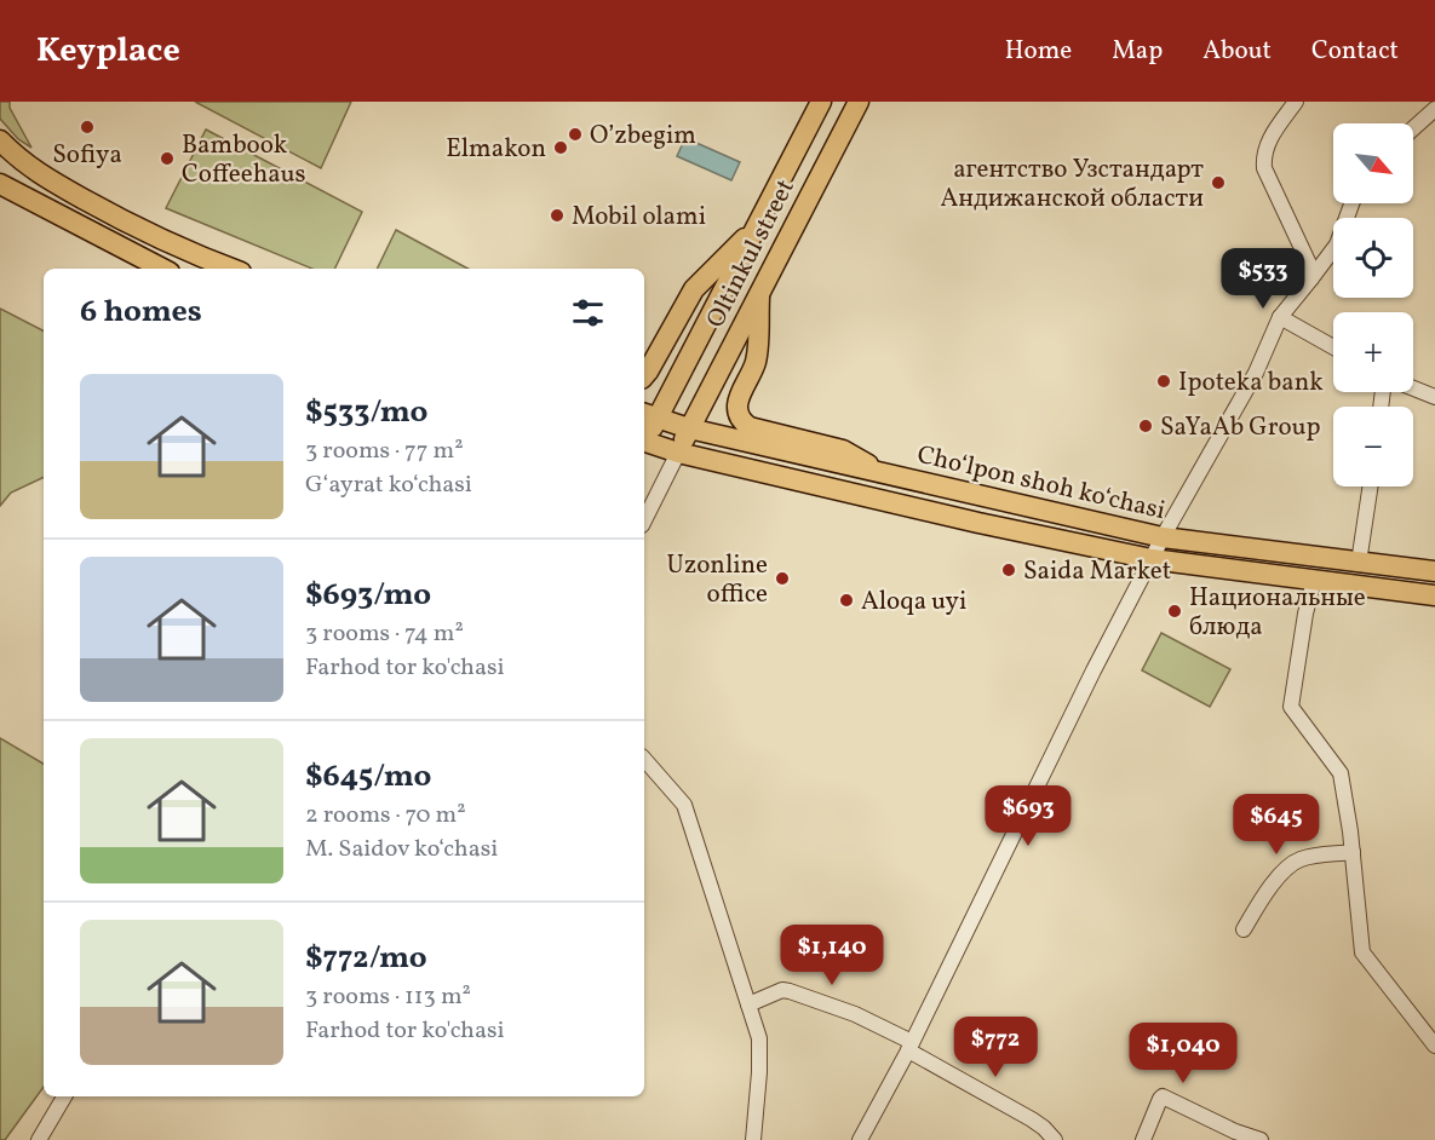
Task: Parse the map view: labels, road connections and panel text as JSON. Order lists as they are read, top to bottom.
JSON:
{
  "streets": {
    "main road": ["Oltinkul street", "Choʻlpon shoh koʻchasi"]
  },
  "crossings": [
    ["Oltinkul street", "Choʻlpon shoh koʻchasi"]
  ],
  "places": [
    "Sofiya",
    "O’zbegim",
    "Elmakon",
    "Bambook Coffeehaus",
    "агентство Узстандарт Андижанской области",
    "Mobil olami",
    "Ipoteka bank",
    "SaYaAb Group",
    "Saida Market",
    "Uzonline office",
    "Aloqa uyi",
    "Национальные блюда"
  ],
  "north": "bottom right",
  "page": {
    "header": "Keyplace",
    "nav": [
      "Home",
      "Map",
      "About",
      "Contact"
    ],
    "map_buttons": ["+", "−"],
    "price": [
      "$533",
      "$693",
      "$645",
      "$1,140",
      "$772",
      "$1,040"
    ],
    "heading": "6 homes",
    "list": [
      {
        "name": "$533/mo",
        "note": "3 rooms · 77 m² · Gʻayrat koʻchasi"
      },
      {
        "name": "$693/mo",
        "note": "3 rooms · 74 m² · Farhod tor ko'chasi"
      },
      {
        "name": "$645/mo",
        "note": "2 rooms · 70 m² · M. Saidov koʻchasi"
      },
      {
        "name": "$772/mo",
        "note": "3 rooms · 113 m² · Farhod tor ko'chasi"
      }
    ]
  }
}
